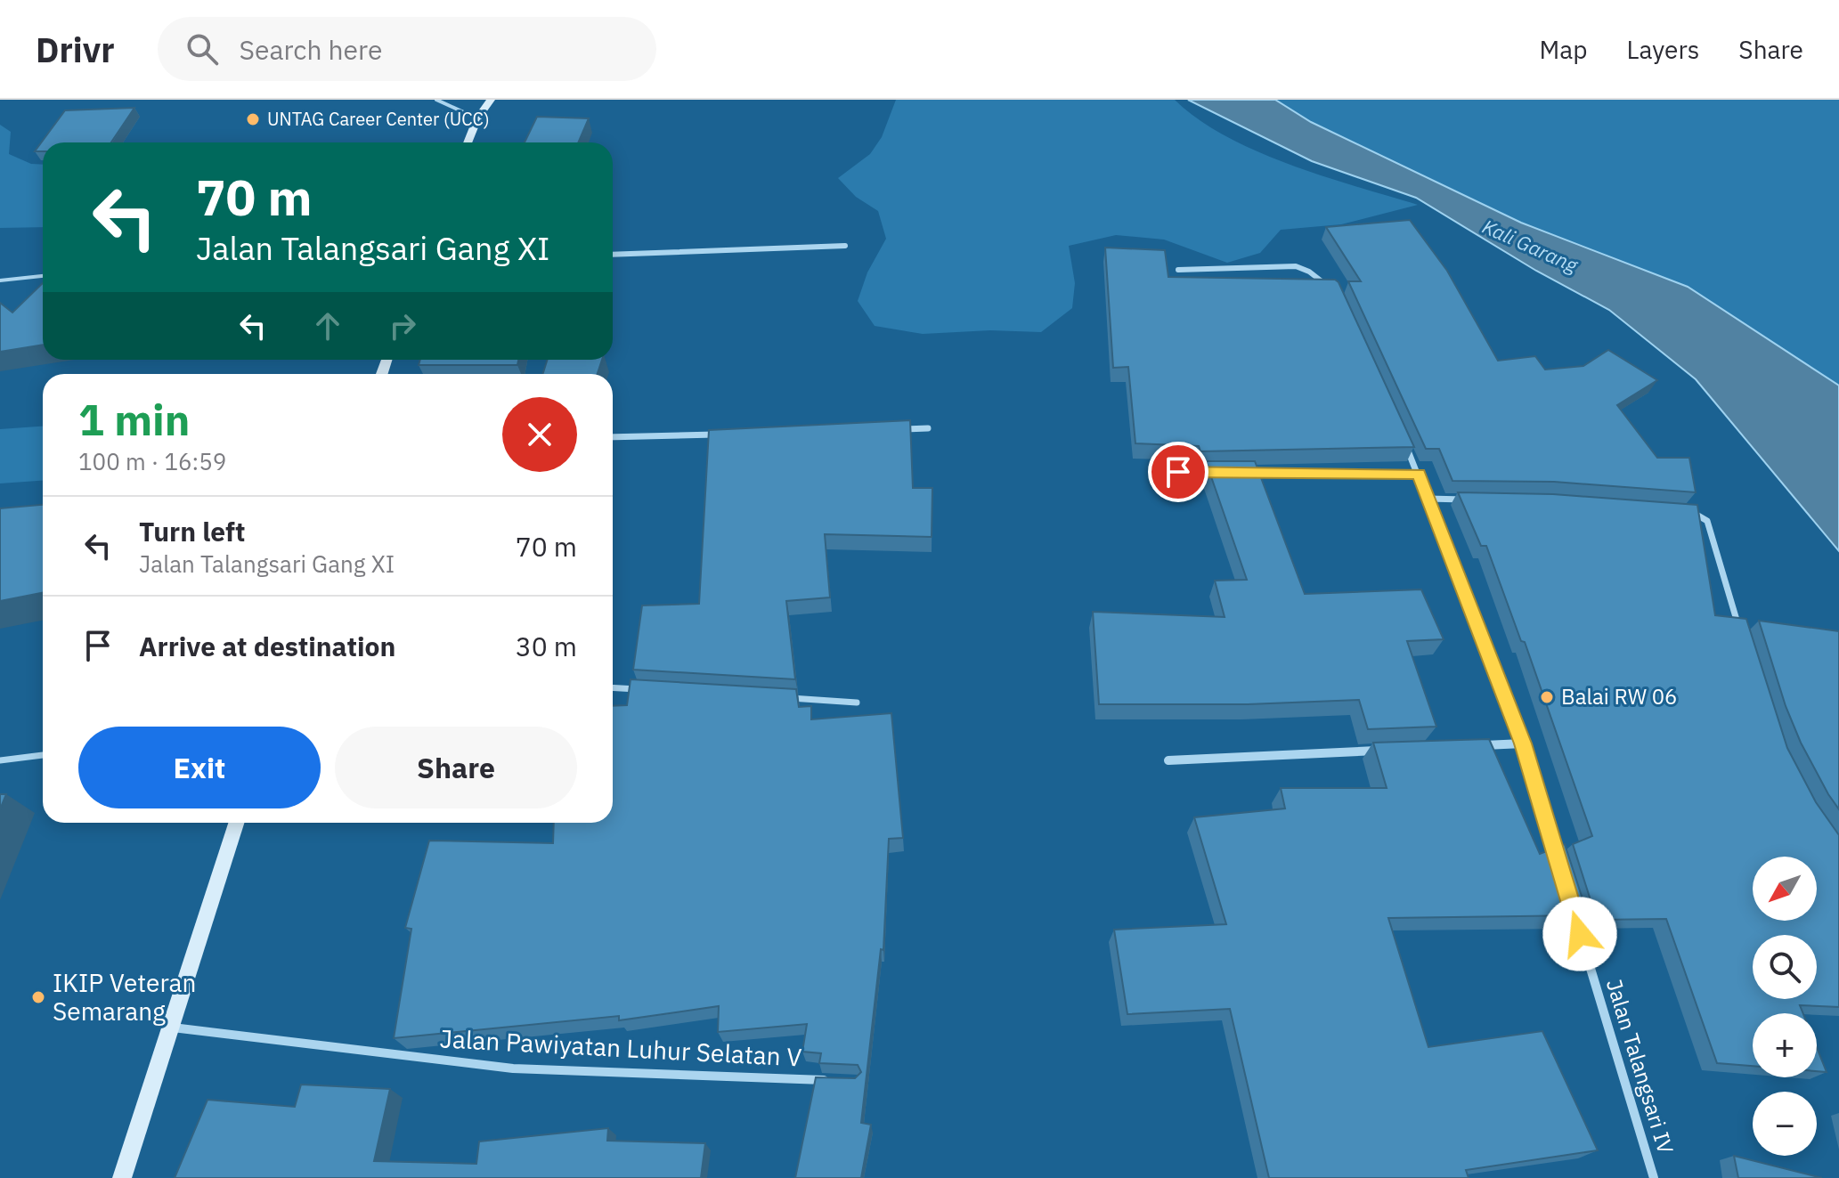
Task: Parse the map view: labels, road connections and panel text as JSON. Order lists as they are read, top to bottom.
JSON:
{
  "streets": {
    "street": ["Jalan Pawiyatan Luhur Selatan V", "Jalan Talangsari IV"]
  },
  "water": ["Kali Garang"],
  "places": ["UNTAG Career Center (UCC)", "Balai RW 06", "IKIP Veteran Semarang"],
  "north": "bottom left",
  "page": {
    "header": "Drivr",
    "search": "Search here",
    "nav": ["Map", "Layers", "Share"],
    "turn": ["70 m", "Jalan Talangsari Gang XI"],
    "heading": ["1 min", "100 m · 16:59"],
    "list": [
      {
        "name": "Turn left",
        "note": "Jalan Talangsari Gang XI",
        "value": "70 m"
      },
      {
        "name": "Arrive at destination",
        "value": "30 m"
      }
    ],
    "buttons": ["Exit", "Share"],
    "map_buttons": ["+", "−"]
  }
}
